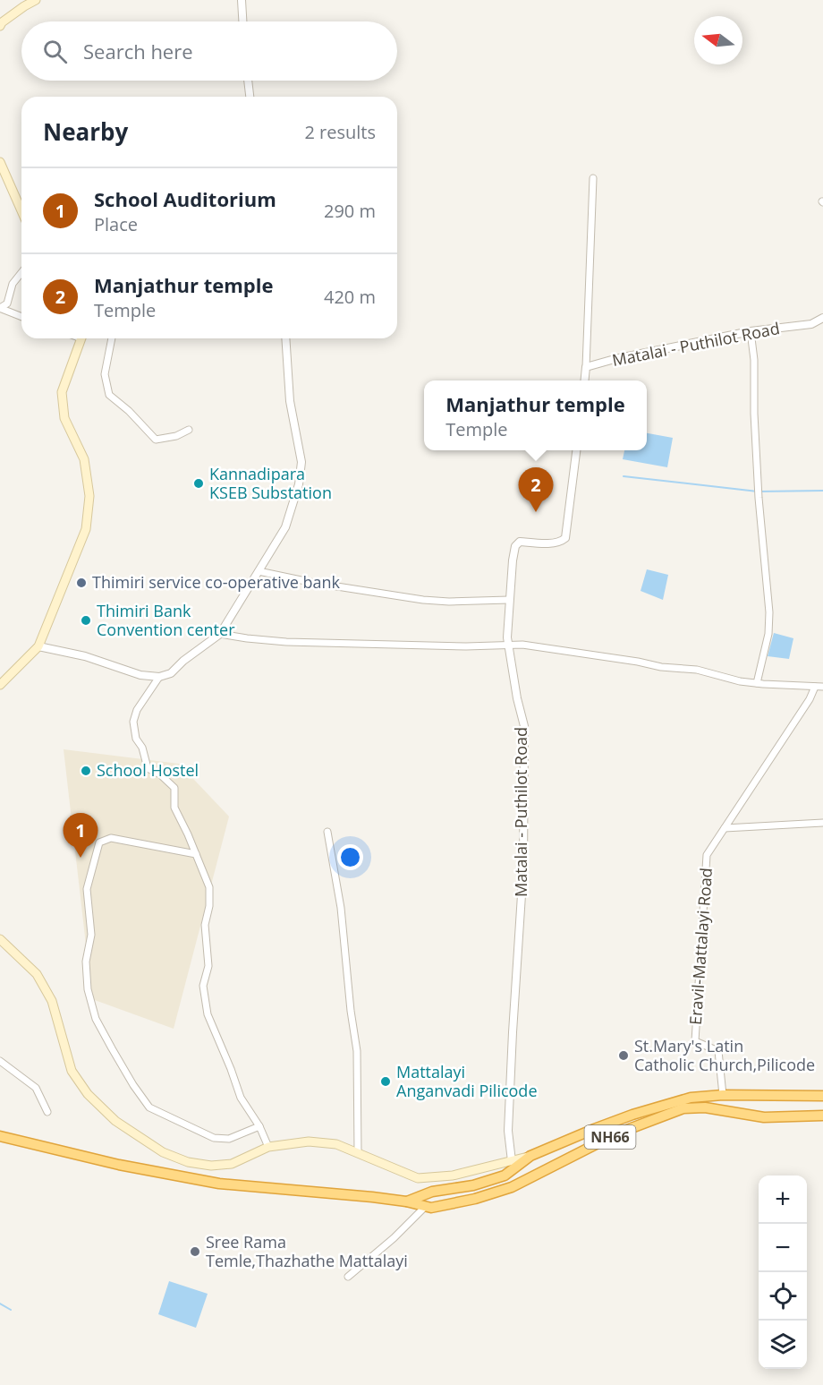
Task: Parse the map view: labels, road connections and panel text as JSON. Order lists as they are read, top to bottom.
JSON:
{
  "streets": {
    "highway": ["NH66"],
    "street": ["Matalai - Puthilot Road", "Eravil-Mattalayi Road"]
  },
  "crossings": [
    ["Matalai - Puthilot Road", "NH66"],
    ["Eravil-Mattalayi Road", "NH66"]
  ],
  "places": [
    "Kannadipara KSEB Substation",
    "Thimiri service co-operative bank",
    "Thimiri Bank Convention center",
    "School Hostel",
    "St.Mary's Latin Catholic Church,Pilicode",
    "Mattalayi Anganvadi Pilicode",
    "Sree Rama Temle,Thazhathe Mattalayi"
  ],
  "north": "left",
  "page": {
    "search": "Search here",
    "heading": ["Nearby", "2 results"],
    "list": [
      {
        "mark": "1",
        "name": "School Auditorium",
        "note": "Place",
        "value": "290 m"
      },
      {
        "mark": "2",
        "name": "Manjathur temple",
        "note": "Temple",
        "value": "420 m"
      }
    ],
    "popup": ["Manjathur temple", "Temple"],
    "pins": ["2", "1"],
    "map_buttons": ["+", "−"]
  }
}
